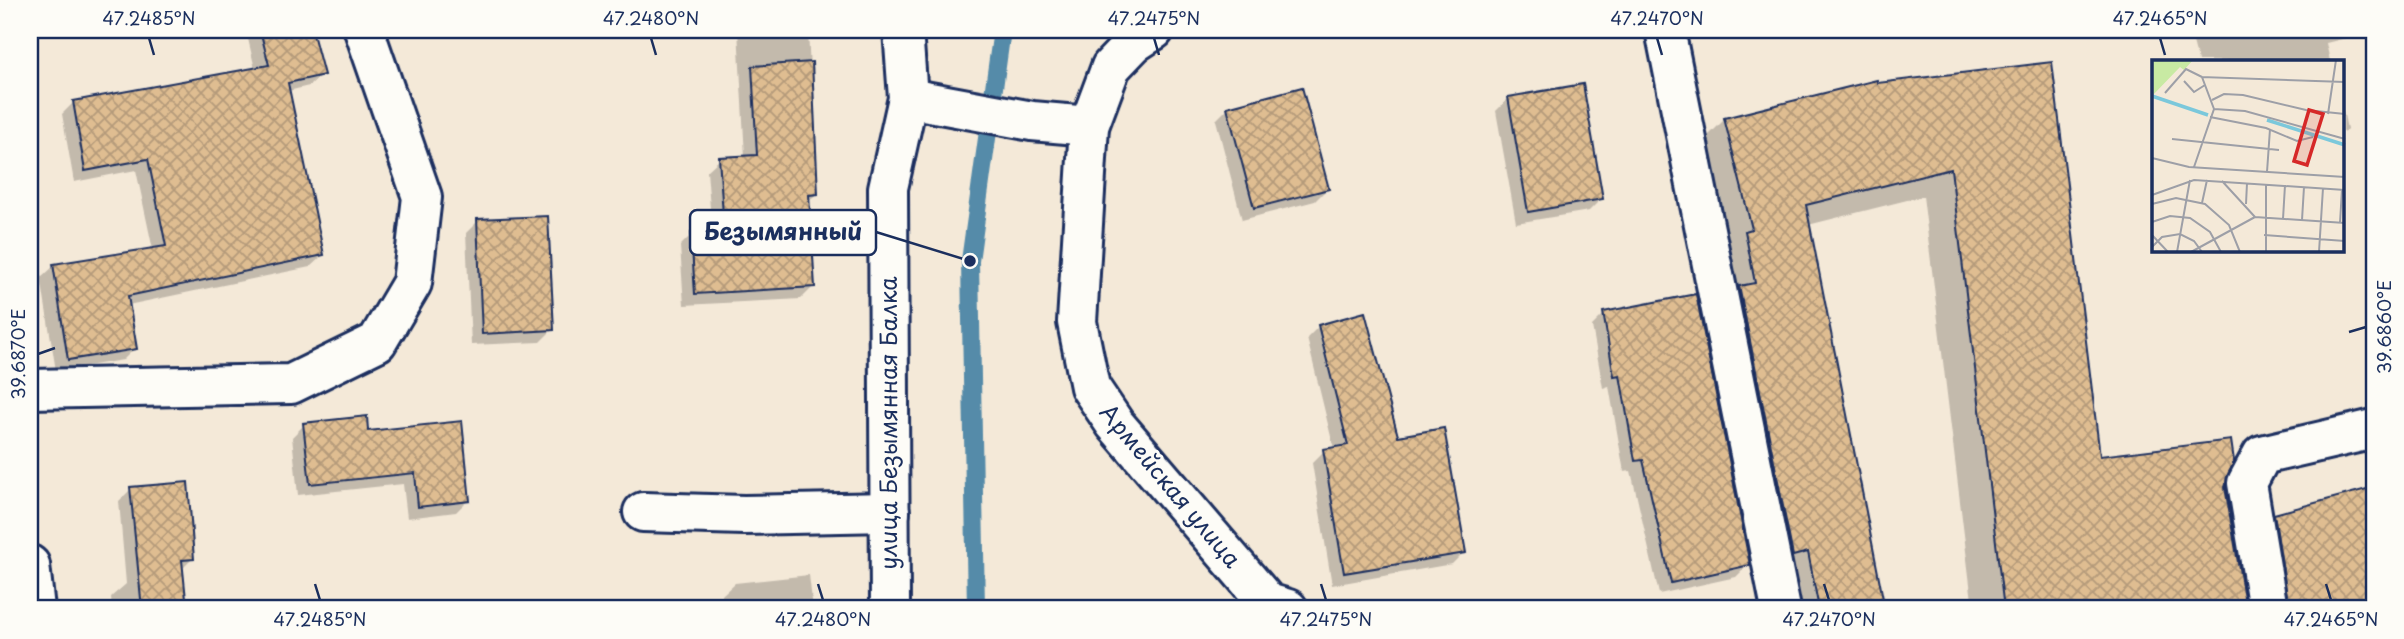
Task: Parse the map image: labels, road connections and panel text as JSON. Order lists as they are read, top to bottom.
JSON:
{
  "streets": {
    "street": ["улица Безымянная Балка", "Армейская улица"]
  },
  "places": ["Безымянный"],
  "coordinates": [
    "47.2485°N",
    "47.2480°N",
    "47.2475°N",
    "47.2470°N",
    "47.2465°N",
    "39.6860°E",
    "39.6870°E"
  ]
}
